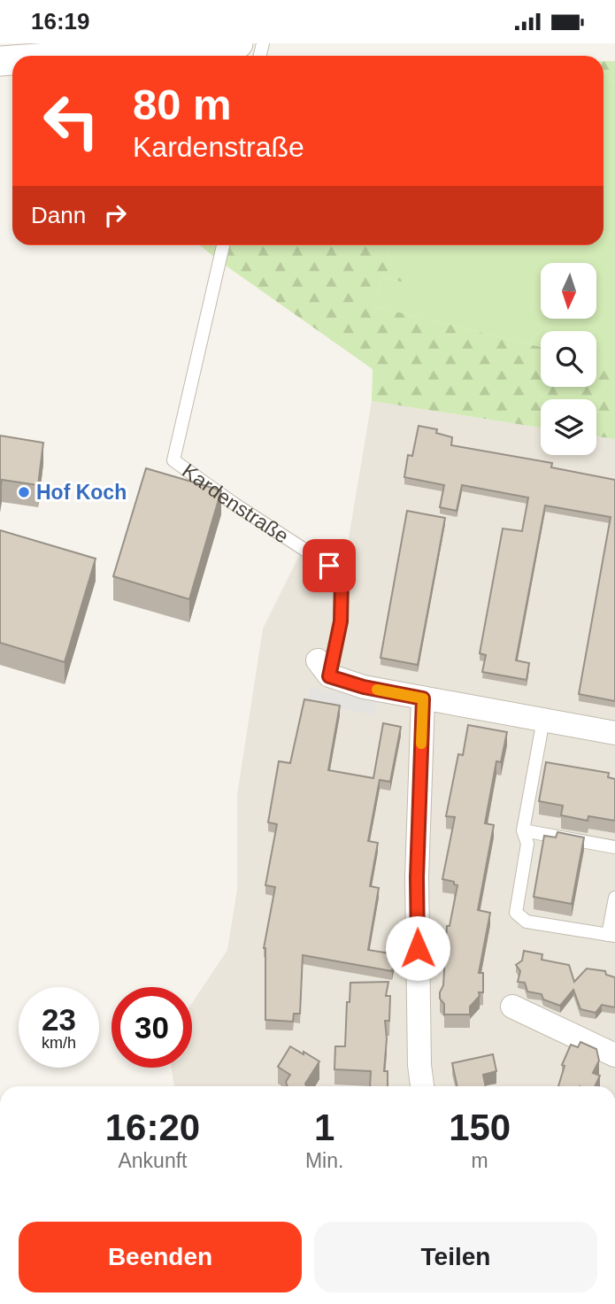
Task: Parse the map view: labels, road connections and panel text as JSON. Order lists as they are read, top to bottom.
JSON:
{
  "streets": {
    "street": ["Kardenstraße"]
  },
  "places": ["Hof Koch"],
  "north": "bottom",
  "page": {
    "status": "16:19",
    "turn": ["80 m", "Kardenstraße"],
    "then": "Dann",
    "speed": "23 km/h",
    "limit": "30",
    "eta": [
      "16:20",
      "Ankunft",
      "1",
      "Min.",
      "150",
      "m"
    ],
    "buttons": ["Beenden", "Teilen"]
  }
}
